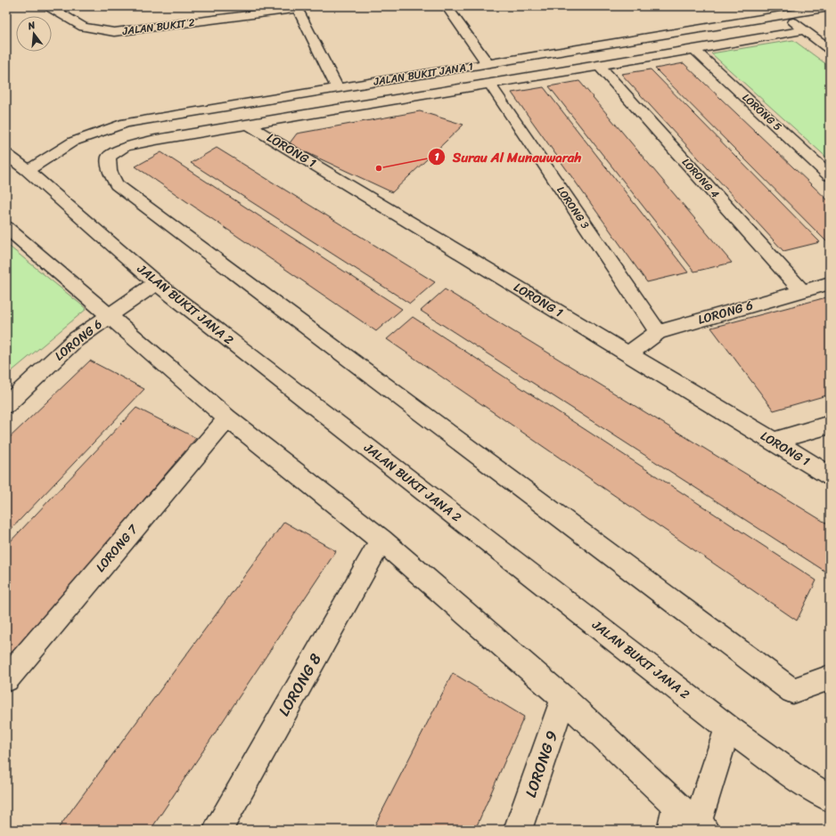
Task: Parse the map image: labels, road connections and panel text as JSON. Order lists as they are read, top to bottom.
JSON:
{
  "streets": {
    "street": [
      "JALAN BUKIT 2",
      "JALAN BUKIT JANA 1",
      "LORONG 5",
      "LORONG 1",
      "LORONG 4",
      "LORONG 3",
      "JALAN BUKIT JANA 2",
      "LORONG 6",
      "LORONG 7",
      "LORONG 8",
      "LORONG 9"
    ]
  },
  "crossings": [
    ["JALAN BUKIT JANA 1", "JALAN BUKIT JANA 2"],
    ["LORONG 1", "LORONG 6"],
    ["LORONG 4", "LORONG 6"],
    ["LORONG 3", "LORONG 6"],
    ["JALAN BUKIT JANA 2", "LORONG 6"]
  ],
  "places": ["Surau Al Munauwarah"],
  "north": "top"
}
